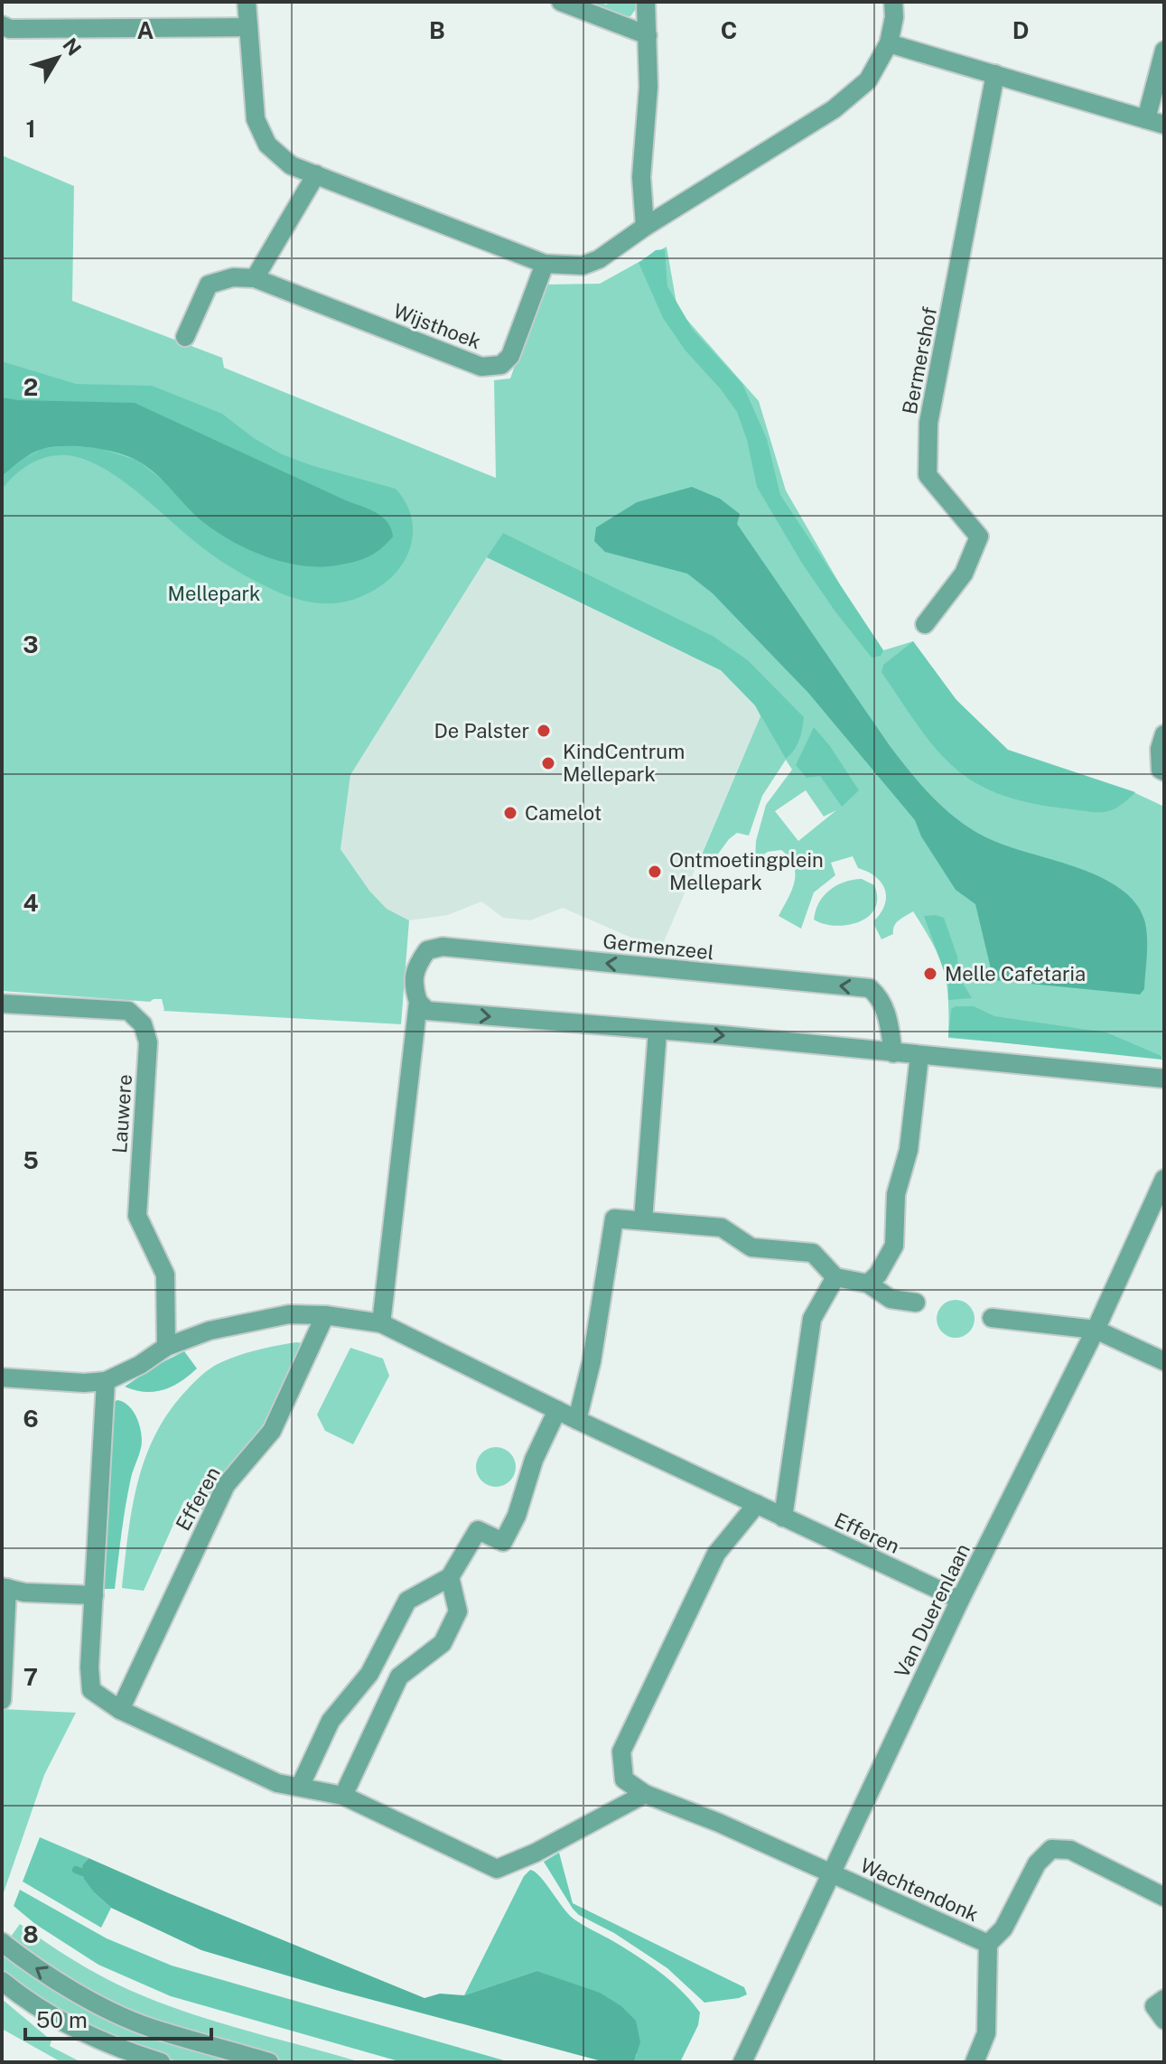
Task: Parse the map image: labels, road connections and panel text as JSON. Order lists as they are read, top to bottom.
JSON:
{
  "streets": {
    "street": [
      "Wijsthoek",
      "Bermershof",
      "Germenzeel",
      "Lauwere",
      "Efferen",
      "Van Duerenlaan",
      "Wachtendonk"
    ]
  },
  "crossings": [
    ["Germenzeel", "Efferen"],
    ["Efferen", "Van Duerenlaan"],
    ["Van Duerenlaan", "Wachtendonk"]
  ],
  "parks": ["Mellepark"],
  "places": [
    "De Palster",
    "KindCentrum Mellepark",
    "Camelot",
    "Ontmoetingplein Mellepark",
    "Melle Cafetaria"
  ],
  "scale_bar": "50 m",
  "north": "top right",
  "grid": {
    "columns": [
      "A",
      "B",
      "C",
      "D"
    ],
    "rows": [
      "1",
      "2",
      "3",
      "4",
      "5",
      "6",
      "7",
      "8"
    ]
  }
}
